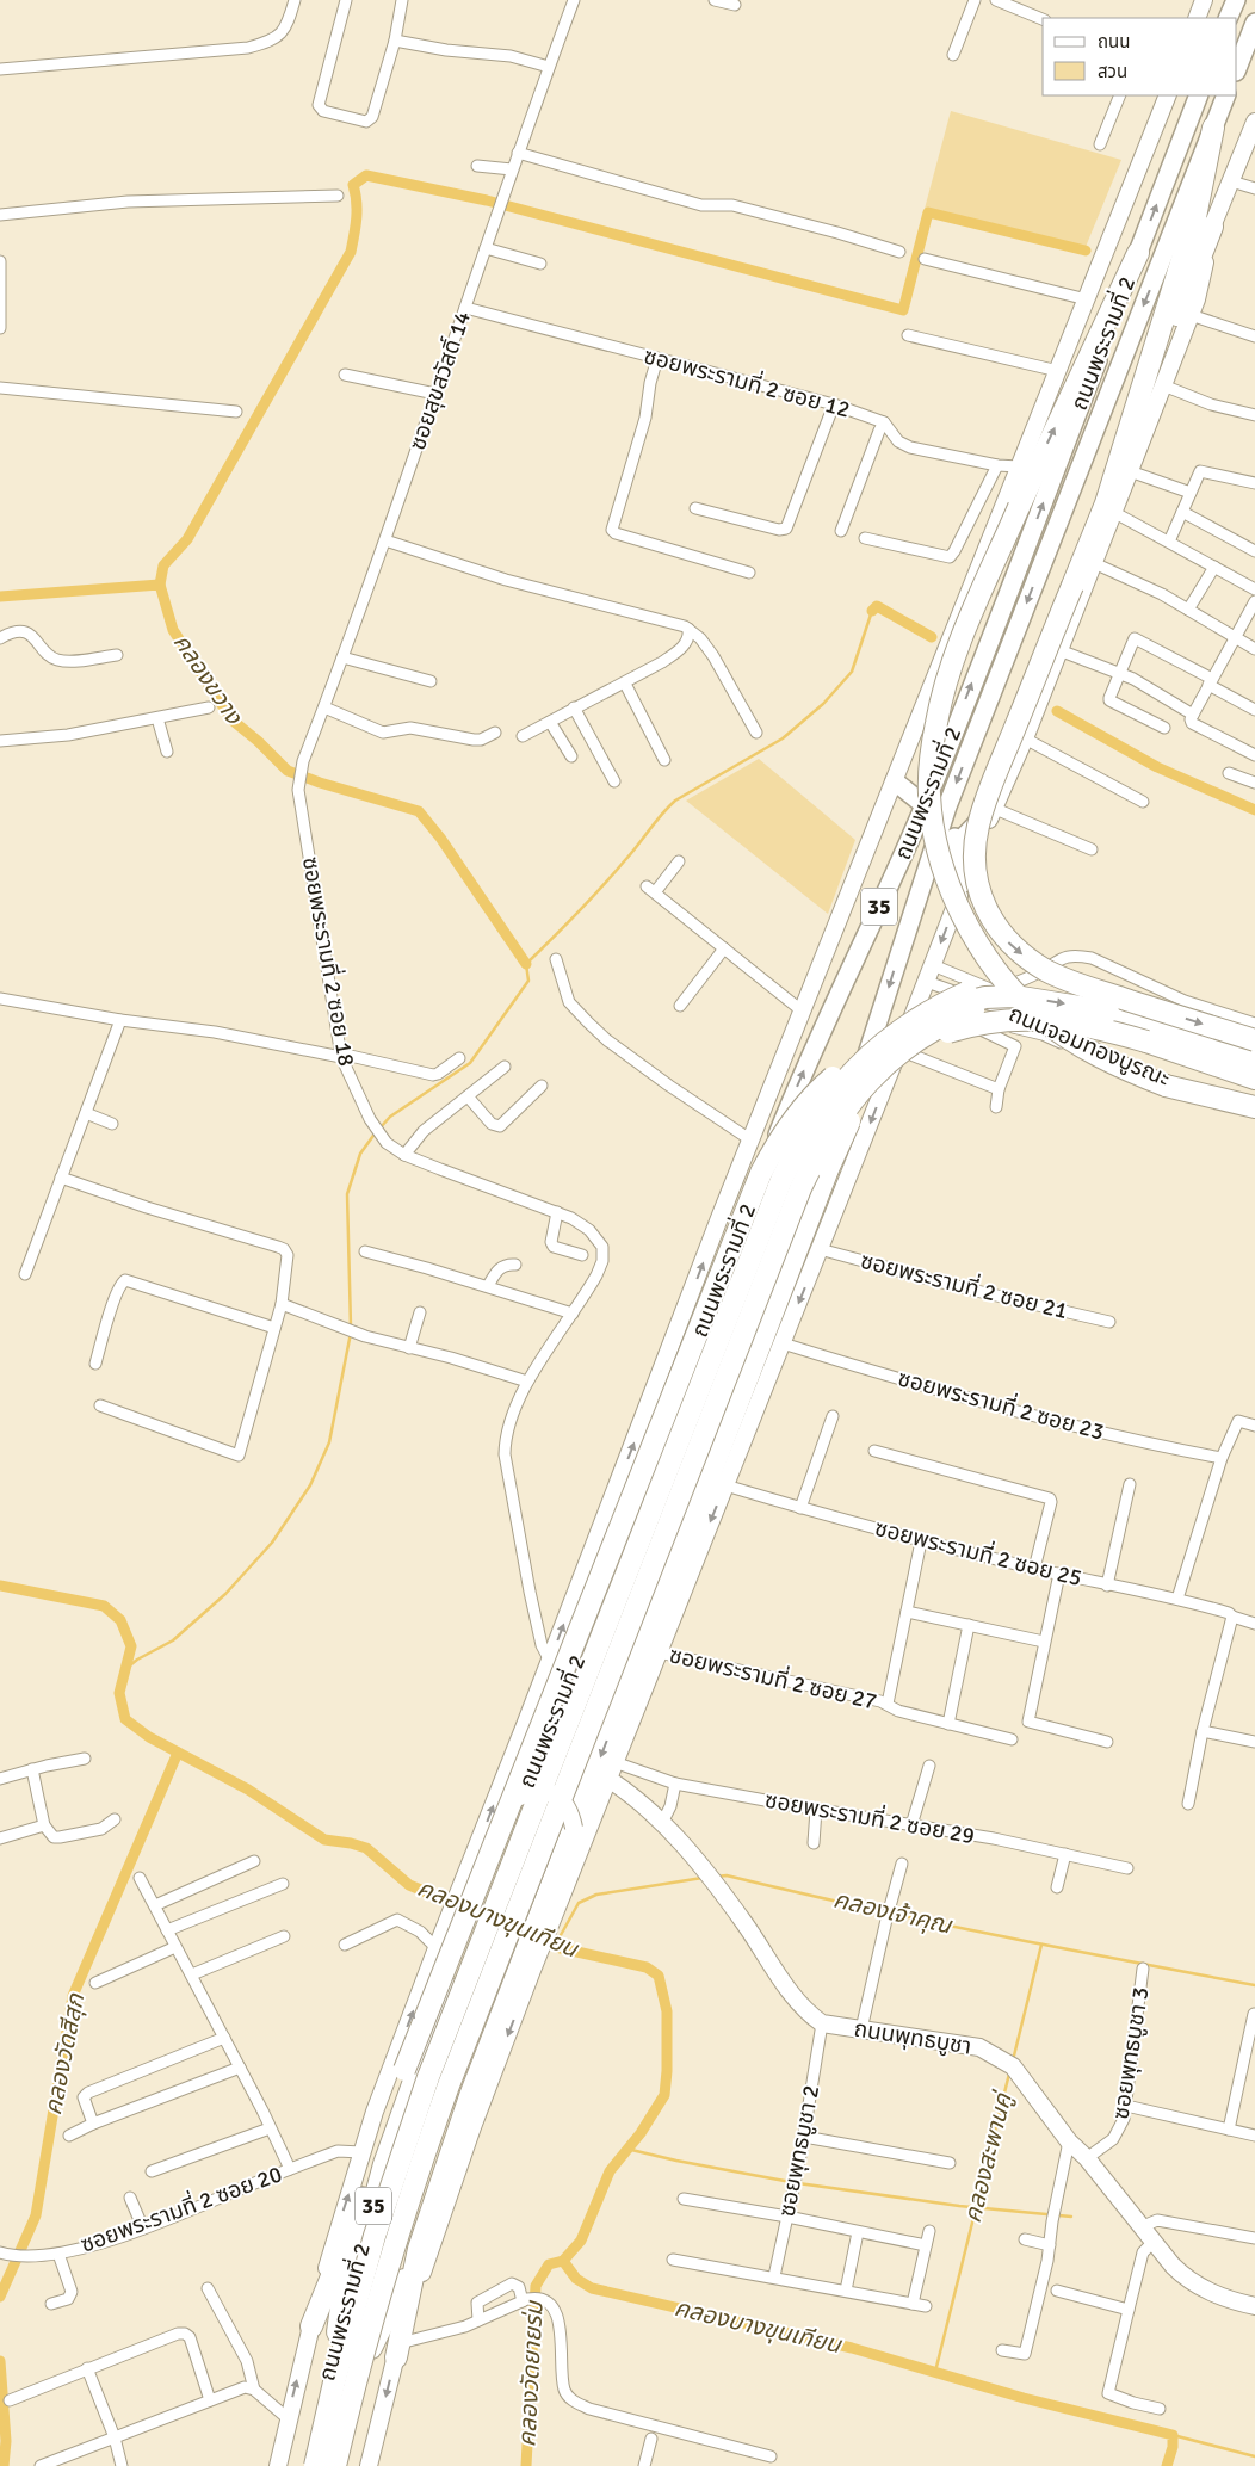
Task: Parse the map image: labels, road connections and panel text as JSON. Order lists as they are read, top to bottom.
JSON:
{
  "streets": {
    "highway": ["ถนนพระรามที่ 2", "35"],
    "main road": ["ถนนพุทธบูชา"],
    "street": [
      "ซอยสุขสวัสดิ์ 14",
      "ซอยพระรามที่ 2 ซอย 12",
      "ซอยพระรามที่ 2 ซอย 18",
      "ถนนจอมทองบูรณะ",
      "ซอยพระรามที่ 2 ซอย 21",
      "ซอยพระรามที่ 2 ซอย 23",
      "ซอยพระรามที่ 2 ซอย 25",
      "ซอยพระรามที่ 2 ซอย 27",
      "ซอยพระรามที่ 2 ซอย 29",
      "ซอยพุทธบูชา 3",
      "ซอยพุทธบูชา 2",
      "ซอยพระรามที่ 2 ซอย 20"
    ]
  },
  "crossings": [
    ["ถนนพระรามที่ 2", "ซอยพระรามที่ 2 ซอย 12"],
    ["ถนนพระรามที่ 2", "ซอยพระรามที่ 2 ซอย 18"],
    ["ถนนพระรามที่ 2", "ซอยพระรามที่ 2 ซอย 20"],
    ["ซอยสุขสวัสดิ์ 14", "ซอยพระรามที่ 2 ซอย 12"],
    ["ซอยสุขสวัสดิ์ 14", "ซอยพระรามที่ 2 ซอย 18"],
    ["ถนนพุทธบูชา", "ซอยพุทธบูชา 3"],
    ["ถนนพุทธบูชา", "ซอยพุทธบูชา 2"]
  ],
  "water": [
    "คลองขวาง",
    "คลองเจ้าคุณ",
    "คลองบางขุนเทียน",
    "คลองวัดสีสุก",
    "คลองสะพานคู่",
    "คลองวัดยายร่ม"
  ],
  "legend": ["ถนน", "สวน"]
}
